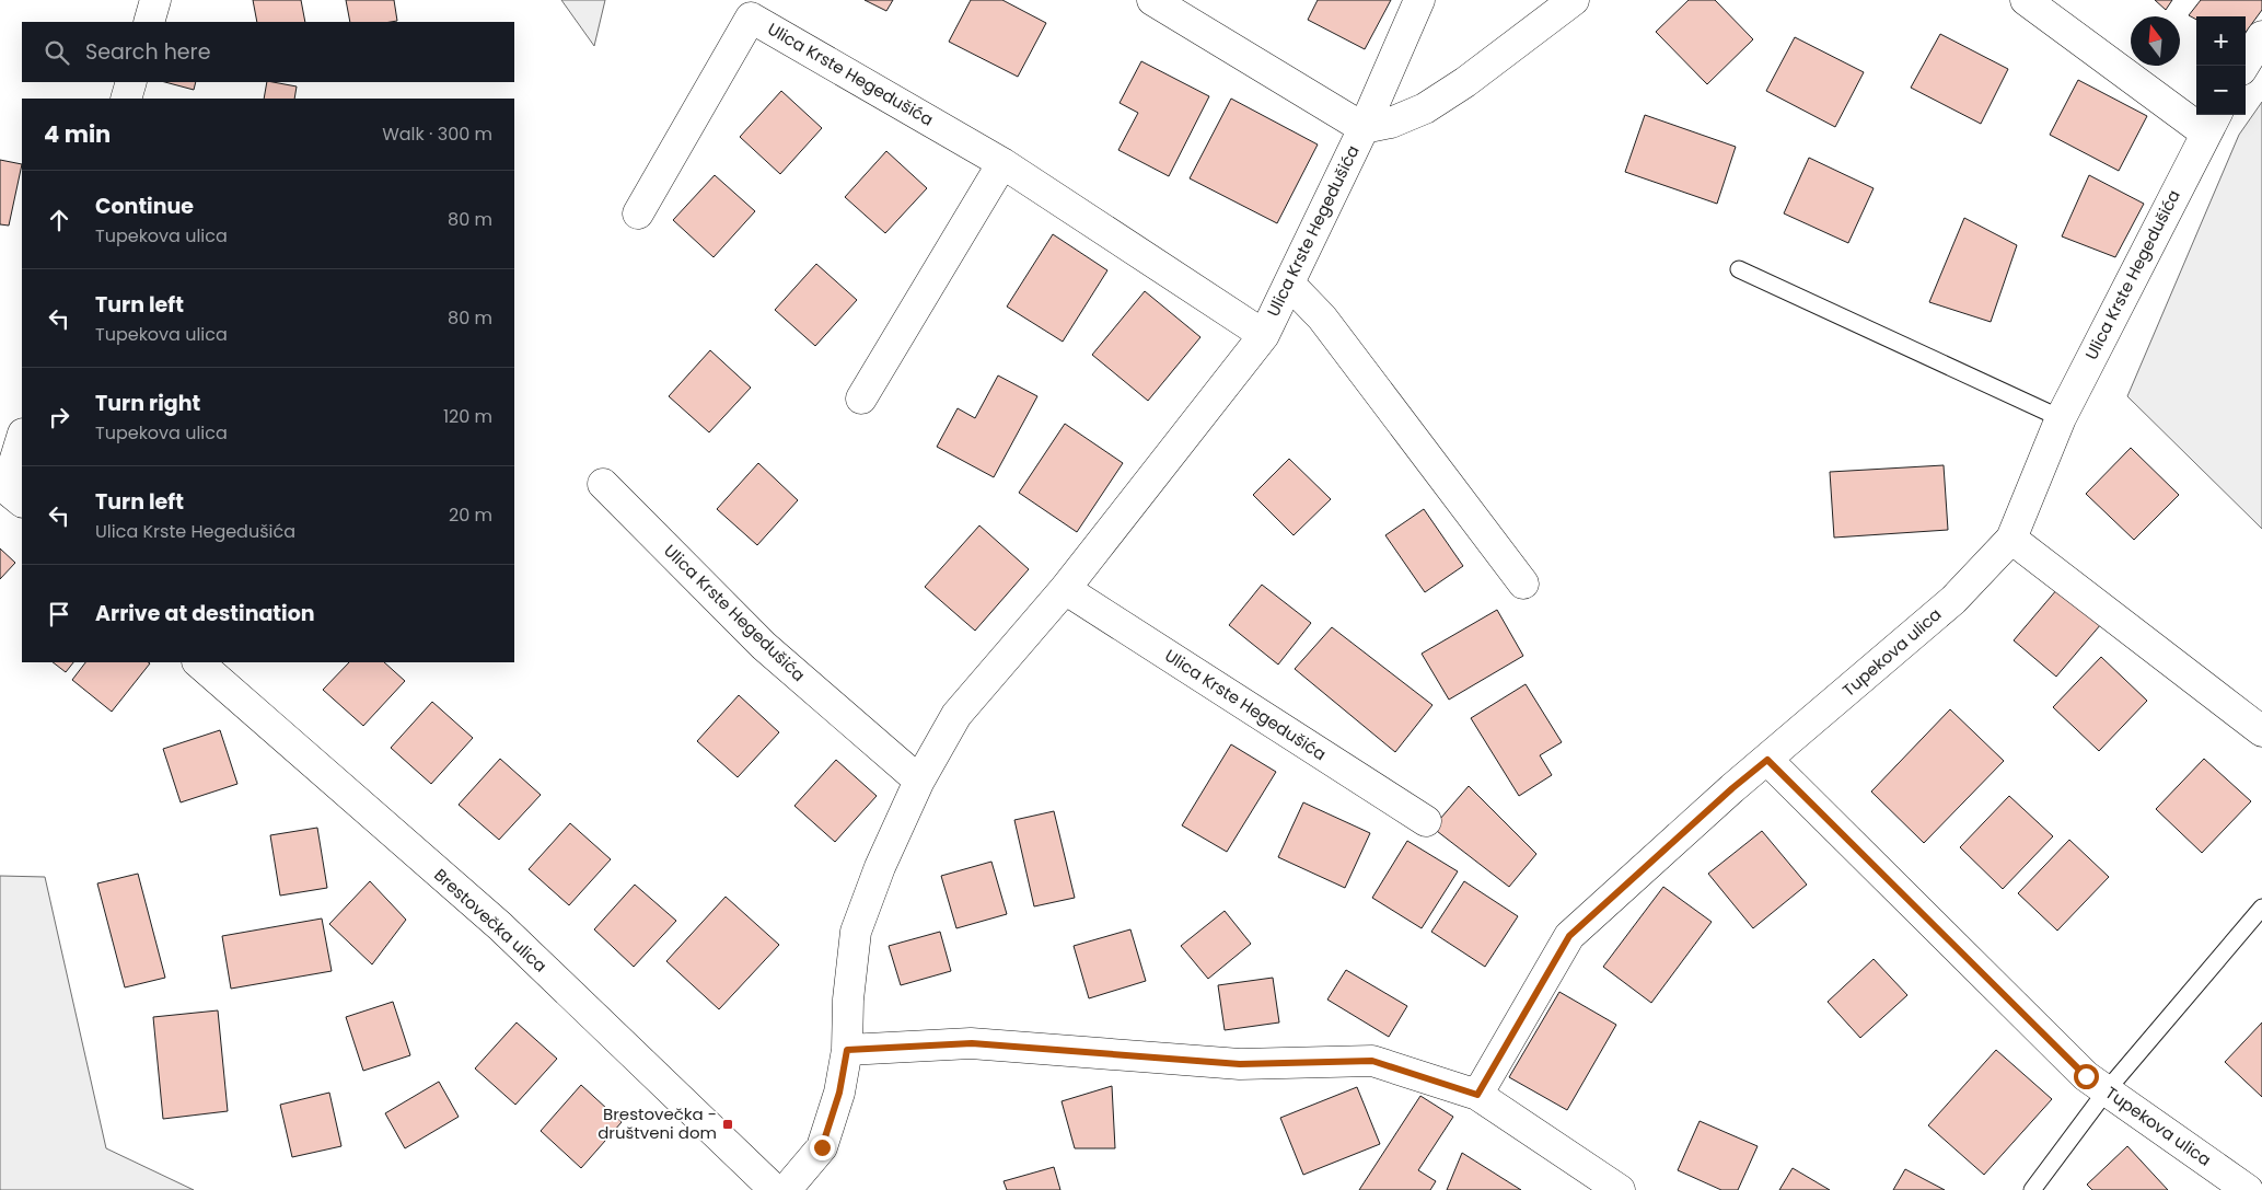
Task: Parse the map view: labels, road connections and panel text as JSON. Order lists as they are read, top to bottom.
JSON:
{
  "streets": {
    "street": ["Ulica Krste Hegedušića", "Tupekova ulica", "Brestovečka ulica"]
  },
  "crossings": [
    ["Ulica Krste Hegedušića", "Tupekova ulica"]
  ],
  "places": {
    "transit": ["Brestovečka - društveni dom"]
  },
  "north": "top",
  "page": {
    "map_buttons": ["+", "−"],
    "search": "Search here",
    "heading": ["4 min", "Walk · 300 m"],
    "list": [
      ["Continue", "Tupekova ulica", "80 m"],
      ["Turn left", "Tupekova ulica", "80 m"],
      ["Turn right", "Tupekova ulica", "120 m"],
      ["Turn left", "Ulica Krste Hegedušića", "20 m"],
      "Arrive at destination"
    ]
  }
}
